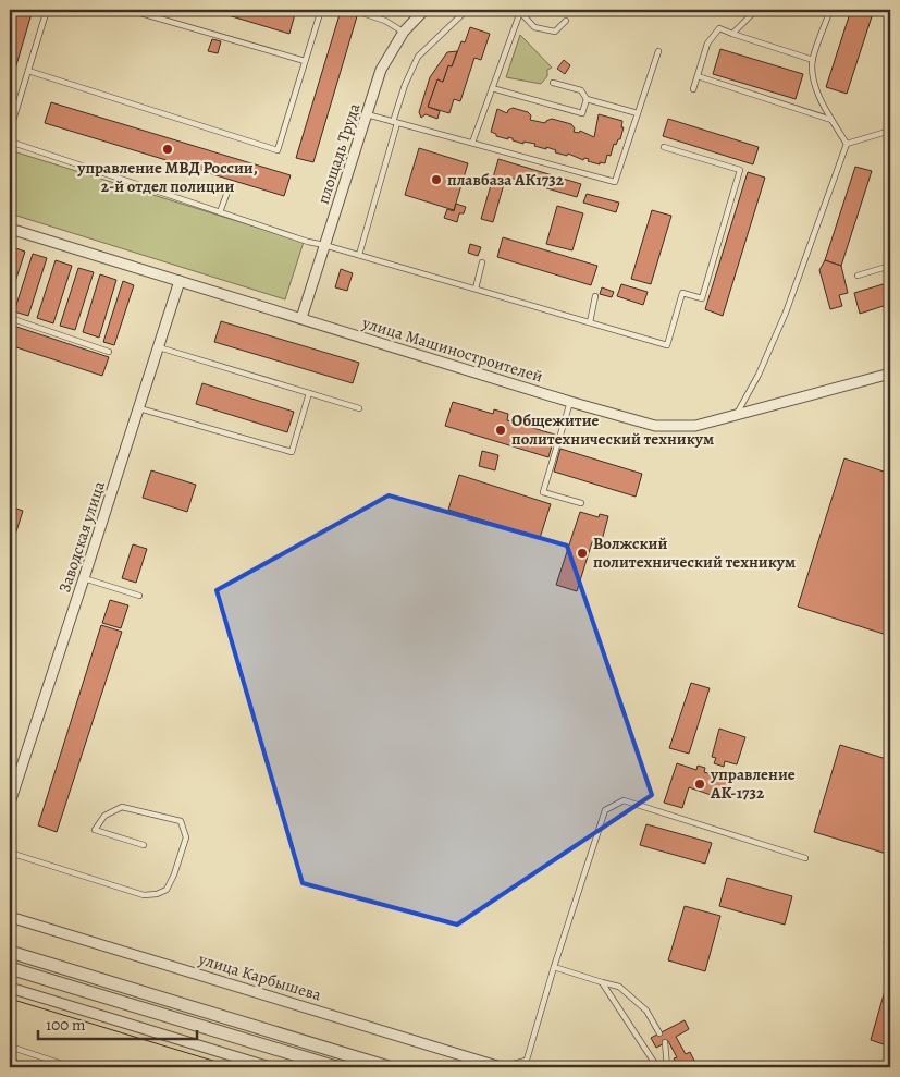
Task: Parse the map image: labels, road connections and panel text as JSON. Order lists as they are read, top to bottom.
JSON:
{
  "streets": {
    "street": [
      "площадь Труда",
      "улица Машиностроителей",
      "Заводская улица",
      "улица Карбышева"
    ]
  },
  "crossings": [
    ["площадь Труда", "улица Машиностроителей"],
    ["улица Машиностроителей", "Заводская улица"]
  ],
  "places": [
    "управление МВД России, 2-й отдел полиции",
    "плавбаза АК1732",
    "Общежитие политехнический техникум",
    "Волжский политехнический техникум",
    "управление AK-1732"
  ],
  "scale_bar": "100 m"
}
